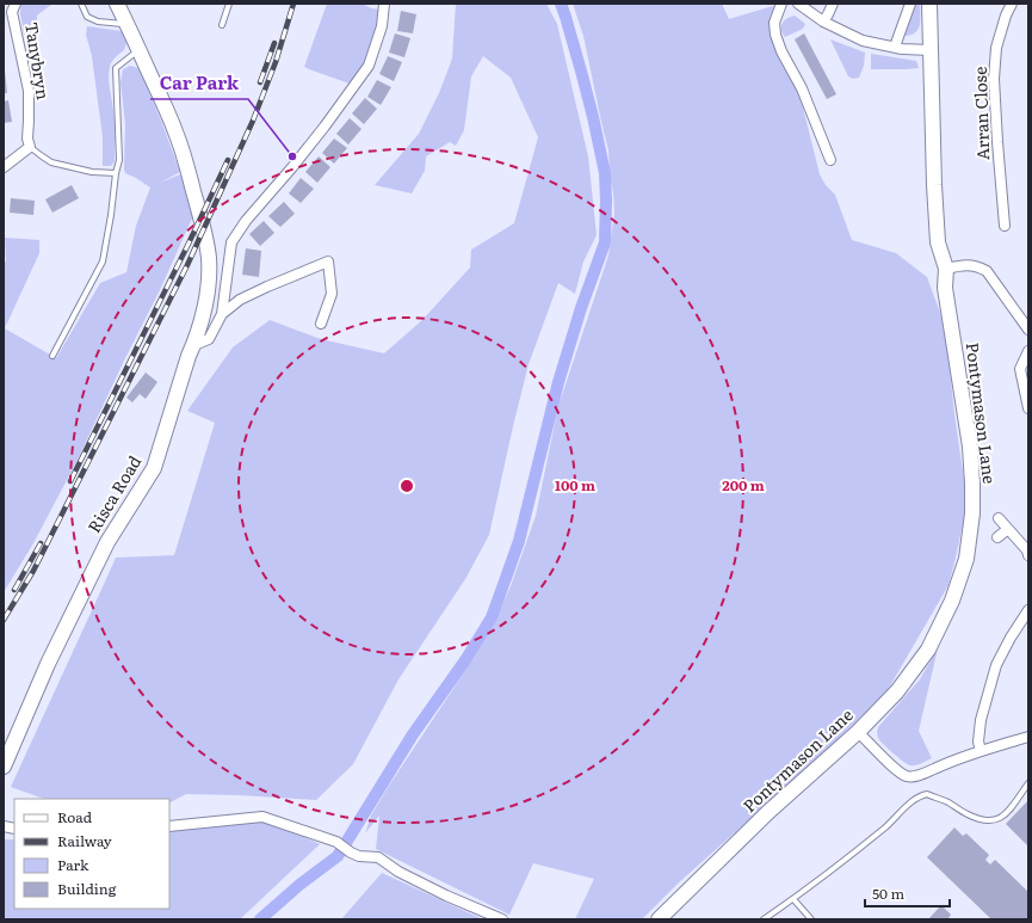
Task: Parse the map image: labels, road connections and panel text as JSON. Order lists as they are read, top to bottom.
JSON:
{
  "streets": {
    "street": [
      "Tanybryn",
      "Arran Close",
      "Pontymason Lane",
      "Risca Road"
    ]
  },
  "places": ["Car Park"],
  "legend": [
    "Road",
    "Railway",
    "Park",
    "Building"
  ],
  "scale_bar": "50 m",
  "rings": ["100 m", "200 m"]
}
